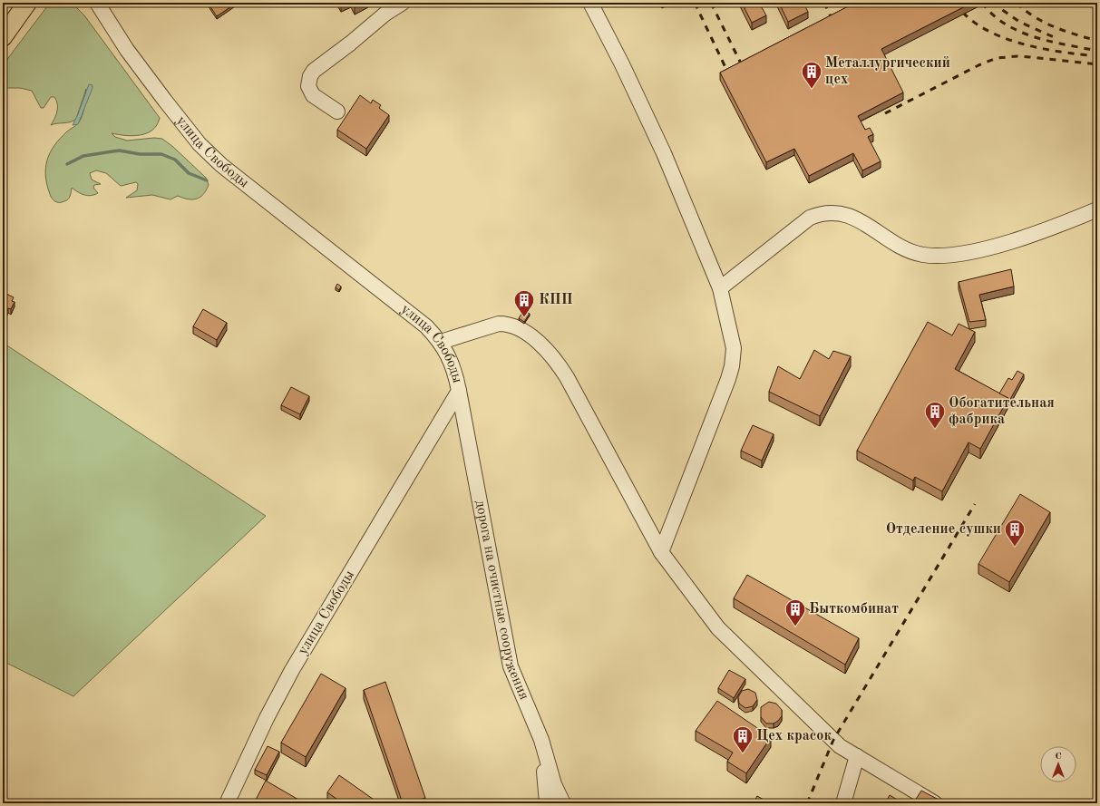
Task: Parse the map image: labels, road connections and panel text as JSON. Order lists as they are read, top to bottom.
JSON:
{
  "streets": {
    "street": ["улица Свободы", "дорога на очистные сооружения"]
  },
  "crossings": [
    ["улица Свободы", "дорога на очистные сооружения"]
  ],
  "places": {
    "building": [
      "Металлургический цех",
      "КПП",
      "Обогатительная фабрика",
      "Отделение сушки",
      "Быткомбинат",
      "Цех красок"
    ]
  },
  "north": "top"
}
